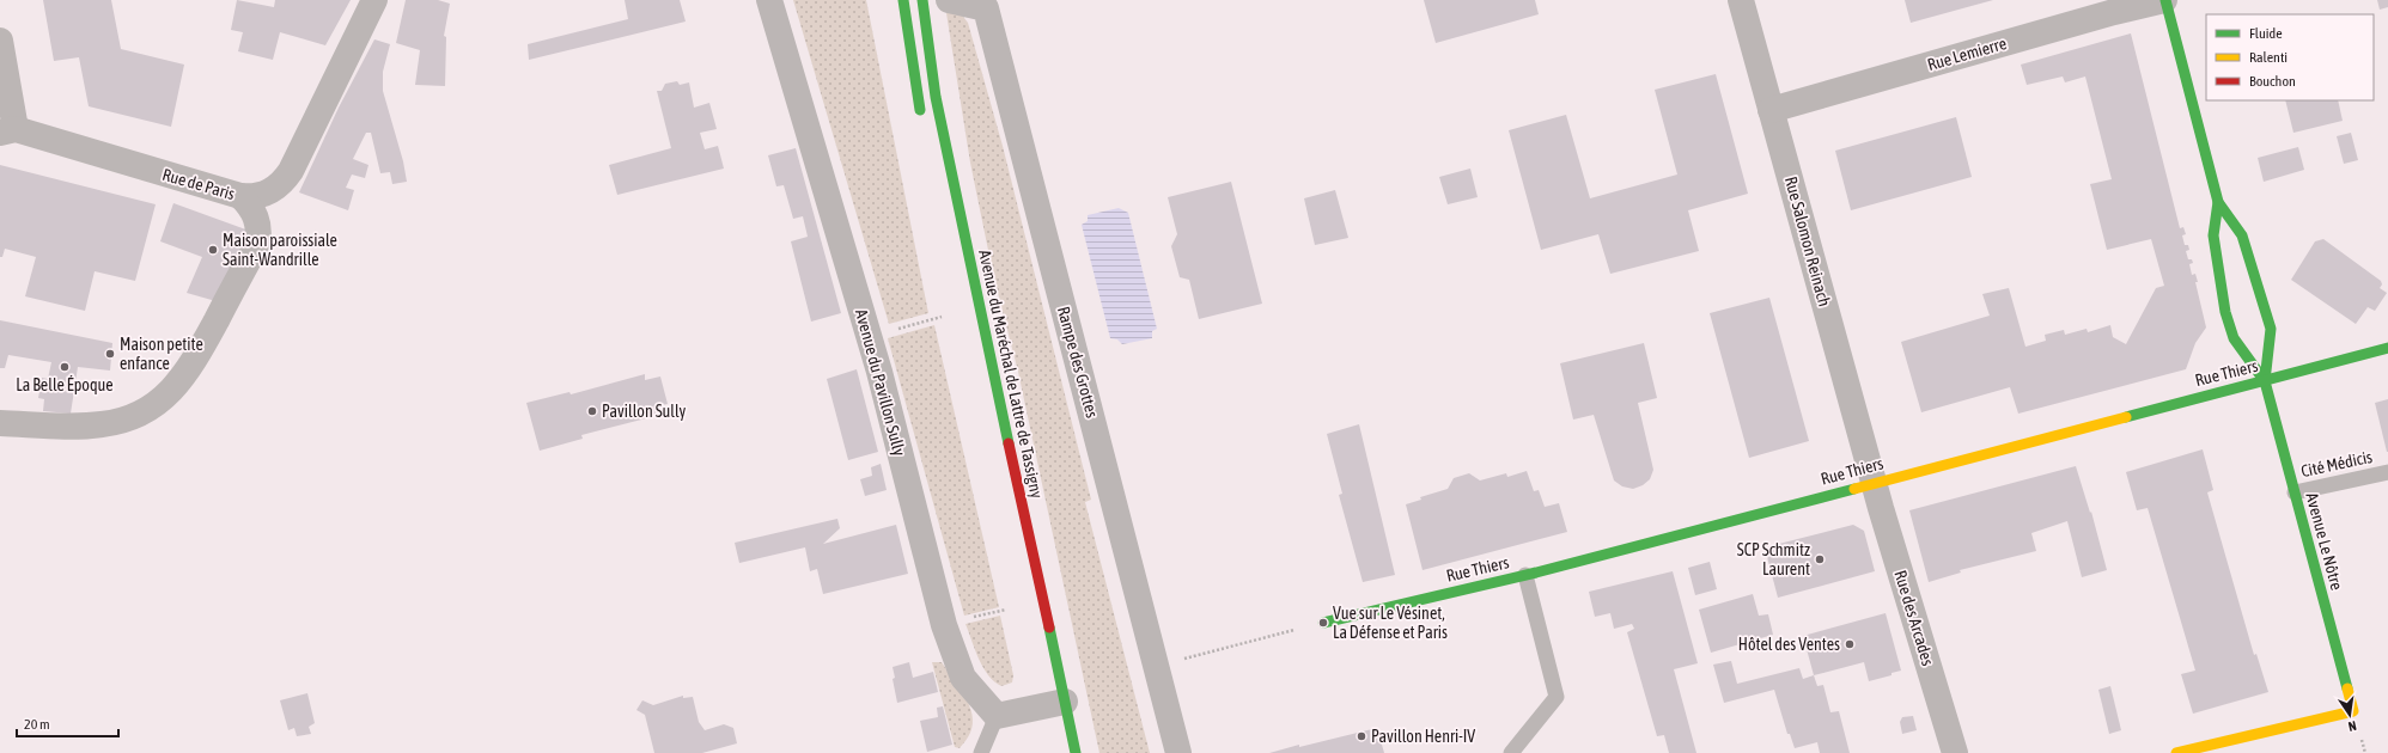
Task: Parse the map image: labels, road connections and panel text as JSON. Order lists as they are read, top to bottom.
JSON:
{
  "streets": {
    "main road": ["Rue Thiers", "Avenue du Maréchal de Lattre de Tassigny", "Avenue Le Nôtre"],
    "street": [
      "Rue Lemierre",
      "Rue de Paris",
      "Rue Salomon Reinach",
      "Rampe des Grottes",
      "Avenue du Pavillon Sully",
      "Rue des Arcades"
    ],
    "lane": ["Cité Médicis"]
  },
  "crossings": [
    ["Rue Lemierre", "Rue Salomon Reinach"],
    ["Rue Salomon Reinach", "Rue Thiers"],
    ["Rue Salomon Reinach", "Rue des Arcades"],
    ["Rue Thiers", "Avenue Le Nôtre"],
    ["Rue Thiers", "Rue des Arcades"],
    ["Cité Médicis", "Avenue Le Nôtre"]
  ],
  "places": [
    "Maison paroissiale Saint-Wandrille",
    "Maison petite enfance",
    "La Belle Époque",
    "Pavillon Sully",
    "SCP Schmitz Laurent",
    "Vue sur Le Vésinet, La Défense et Paris",
    "Hôtel des Ventes",
    "Pavillon Henri-IV"
  ],
  "legend": ["Fluide", "Ralenti", "Bouchon"],
  "scale_bar": "20 m",
  "north": "bottom"
}
